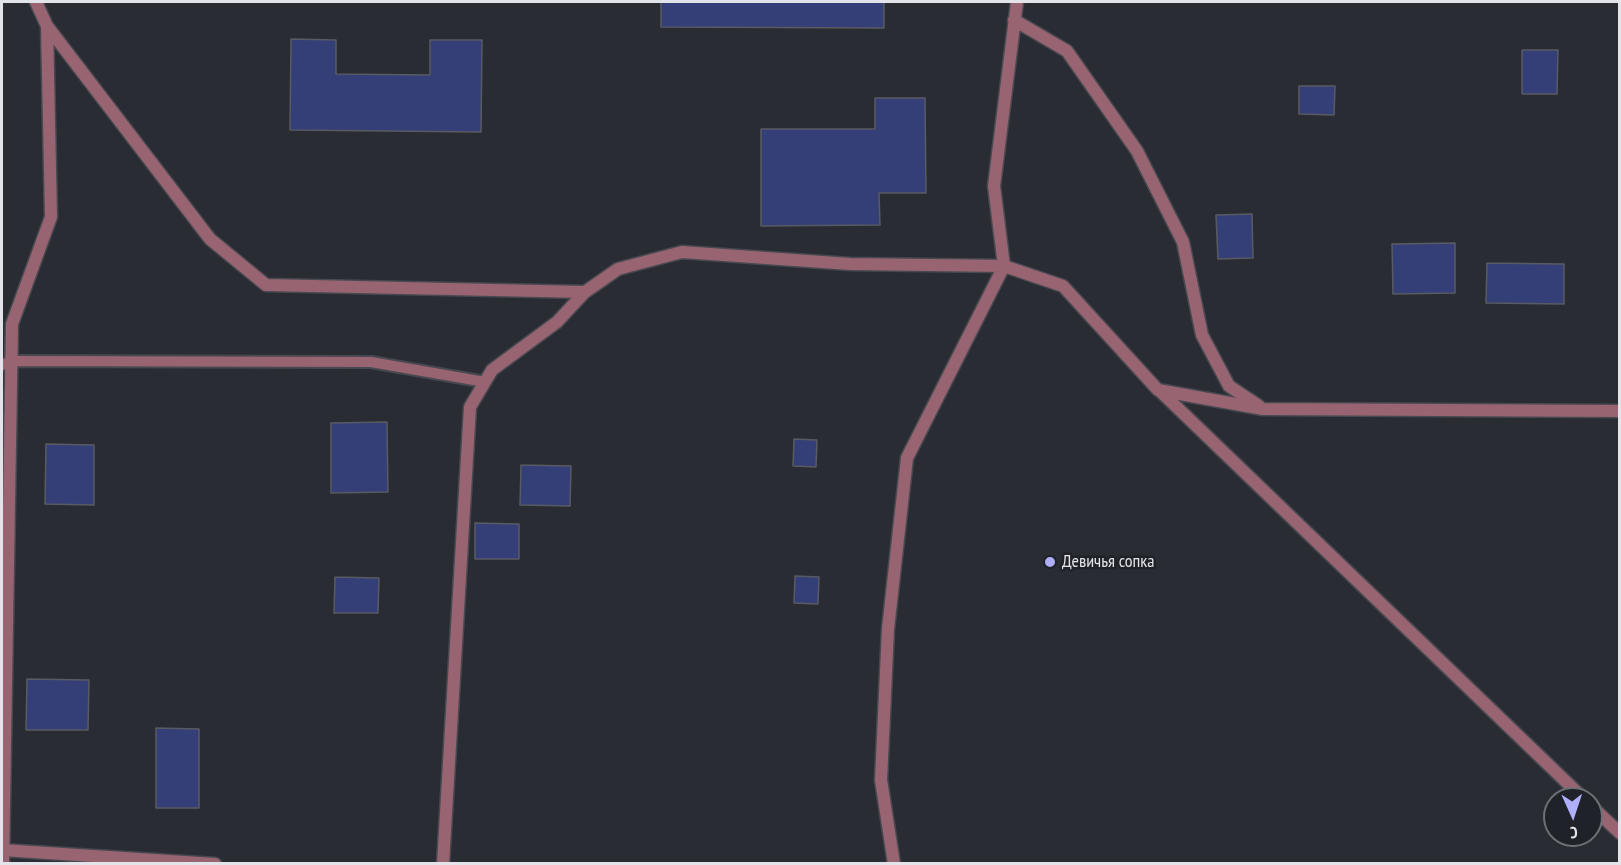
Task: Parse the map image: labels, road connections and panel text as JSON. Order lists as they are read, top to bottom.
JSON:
{
  "places": ["Девичья сопка"],
  "north": "bottom"
}
